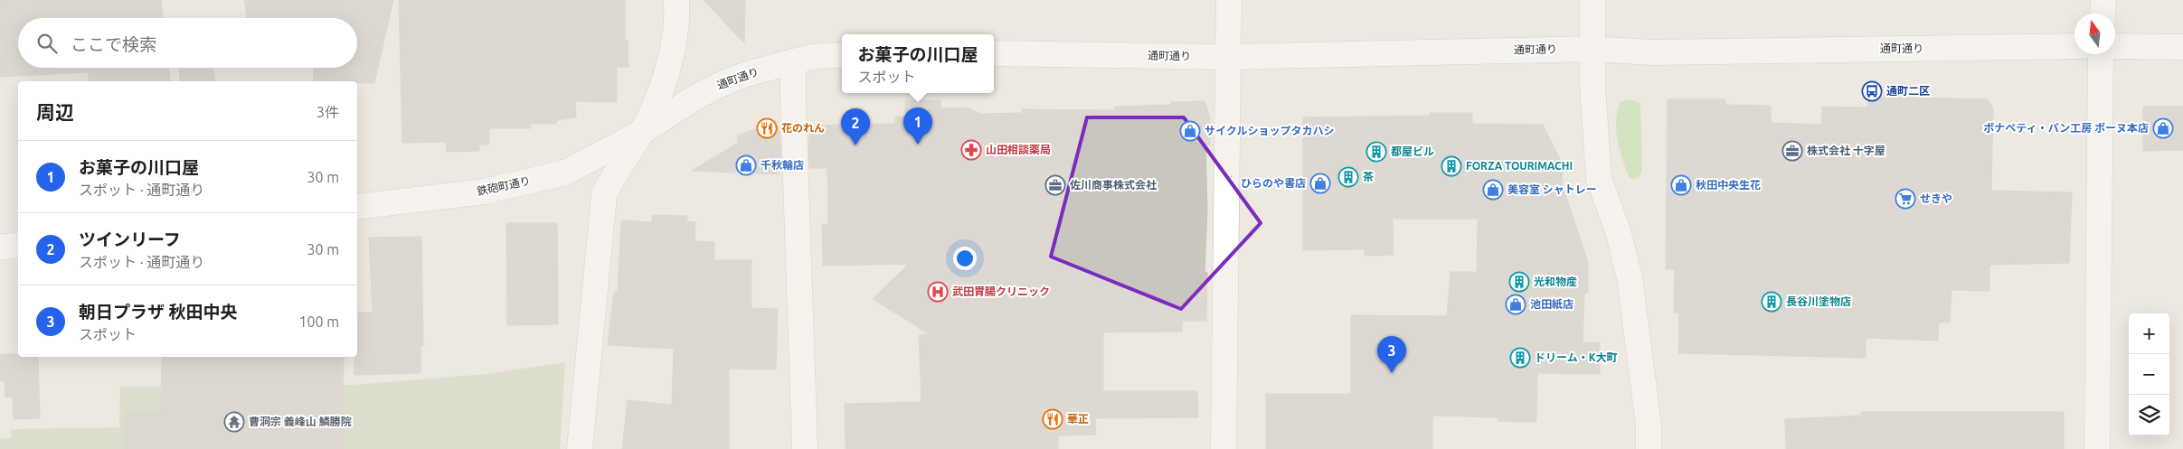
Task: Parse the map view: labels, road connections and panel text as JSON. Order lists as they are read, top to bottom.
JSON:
{
  "streets": {
    "street": ["通町通り", "鉄砲町通り"]
  },
  "crossings": [
    ["通町通り", "鉄砲町通り"]
  ],
  "places": {
    "bus stop": ["通町二区"],
    "restaurant": ["花のれん", "華正"],
    "shop": [
      "ボナペティ・パン工房 ボーヌ本店",
      "サイクルショップタカハシ",
      "千秋輪店",
      "ひらのや書店",
      "秋田中央生花",
      "美容室 シャトレー",
      "池田紙店"
    ],
    "pharmacy": ["山田相談薬局"],
    "office": ["株式会社 十字屋", "佐川商事株式会社"],
    "building": [
      "都屋ビル",
      "FORZA TOURIMACHI",
      "茶",
      "光和物産",
      "長谷川塗物店",
      "ドリーム・K大町"
    ],
    "supermarket": ["せきや"],
    "hospital": ["武田胃腸クリニック"],
    "temple": ["曹洞宗 義峰山 鱗勝院"]
  },
  "north": "top",
  "page": {
    "search": "ここで検索",
    "popup": ["お菓子の川口屋", "スポット"],
    "heading": ["周辺", "3件"],
    "pins": ["1", "2", "3"],
    "list": [
      {
        "mark": "1",
        "name": "お菓子の川口屋",
        "note": "スポット · 通町通り",
        "value": "30 m"
      },
      {
        "mark": "2",
        "name": "ツインリーフ",
        "note": "スポット · 通町通り",
        "value": "30 m"
      },
      {
        "mark": "3",
        "name": "朝日プラザ 秋田中央",
        "note": "スポット",
        "value": "100 m"
      }
    ],
    "map_buttons": ["+", "−"]
  }
}
